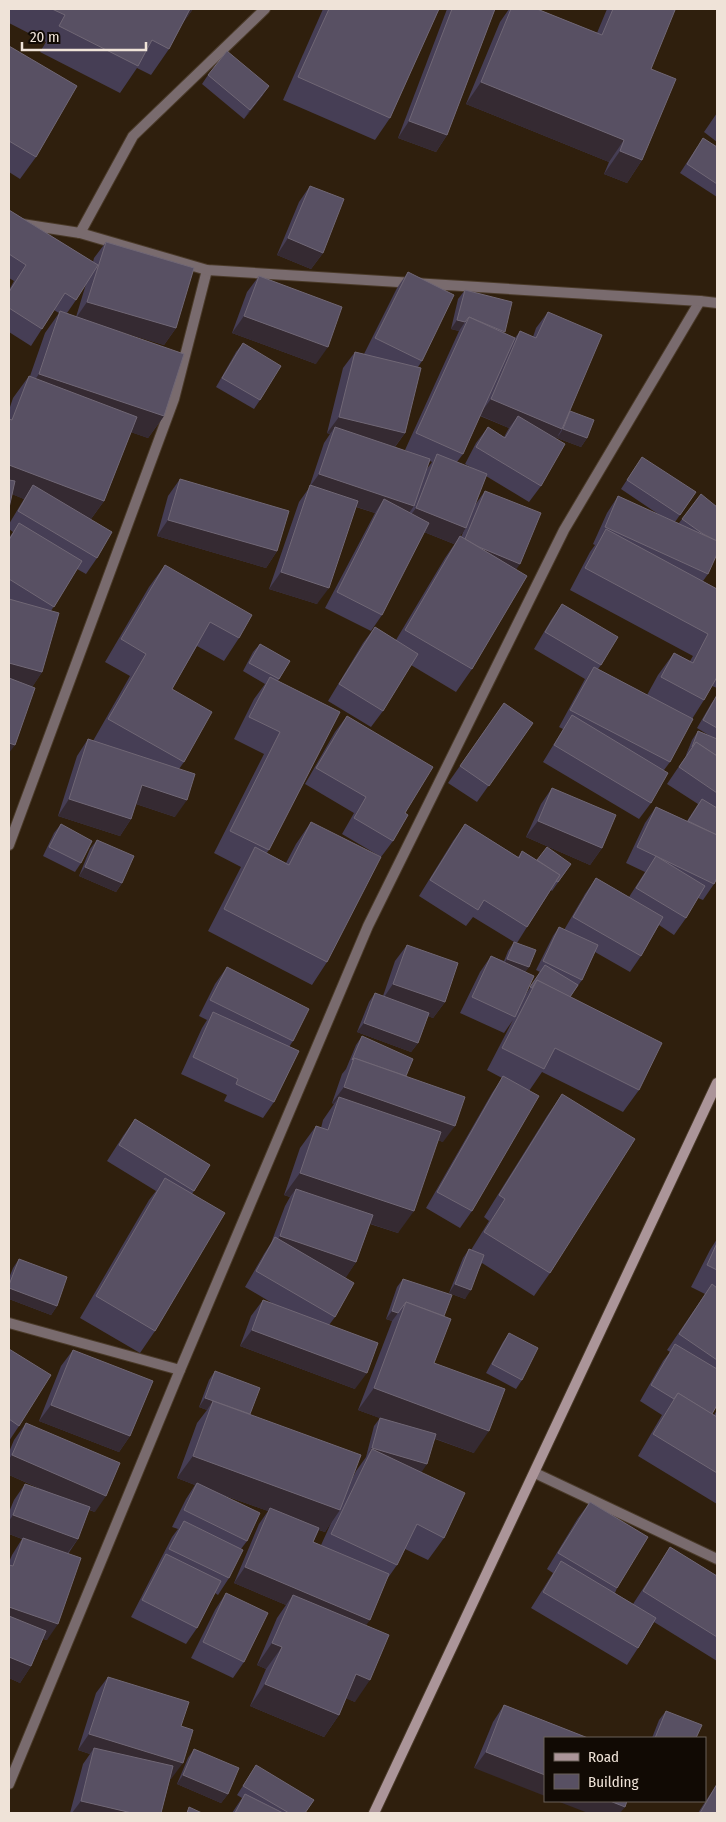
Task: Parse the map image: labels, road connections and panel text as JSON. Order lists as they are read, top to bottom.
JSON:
{
  "legend": ["Road", "Building"],
  "scale_bar": "20 m"
}
